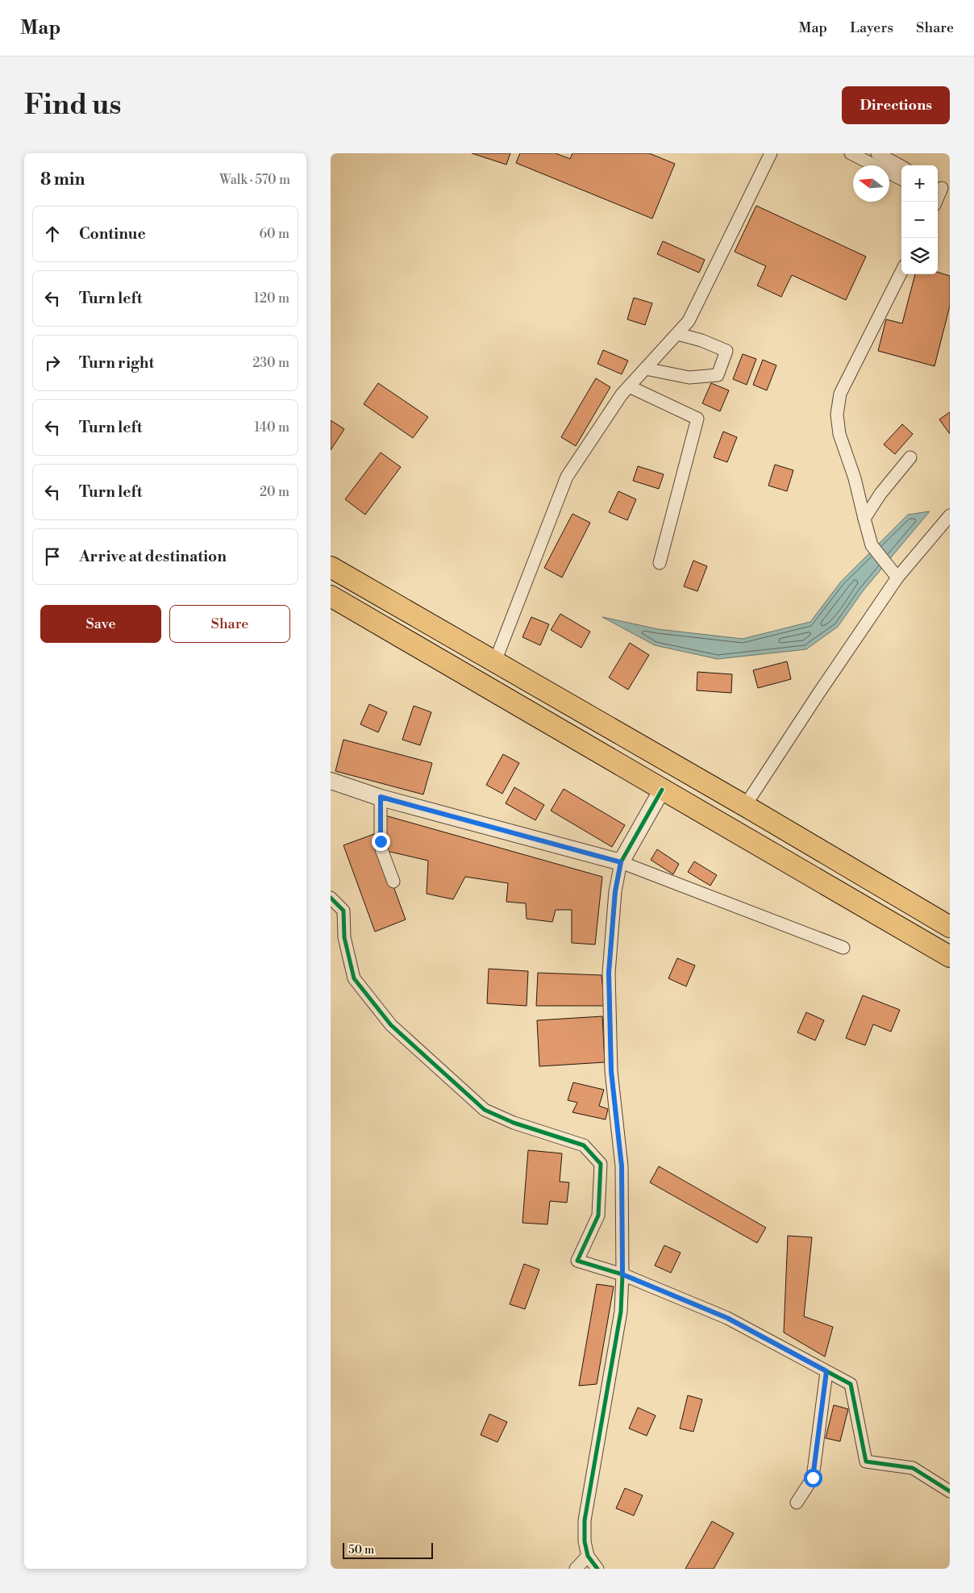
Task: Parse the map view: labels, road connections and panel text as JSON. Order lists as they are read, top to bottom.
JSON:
{
  "scale_bar": "50 m",
  "north": "left",
  "page": {
    "header": "Map",
    "nav": ["Map", "Layers", "Share"],
    "buttons": [
      "Directions",
      ["Save", "Share"]
    ],
    "title": "Find us",
    "heading": ["8 min", "Walk · 570 m"],
    "map_buttons": ["+", "−"],
    "list": [
      ["Continue", "60 m"],
      ["Turn left", "120 m"],
      ["Turn right", "230 m"],
      ["Turn left", "140 m"],
      ["Turn left", "20 m"],
      "Arrive at destination"
    ],
    "scale": "50 m"
  }
}
